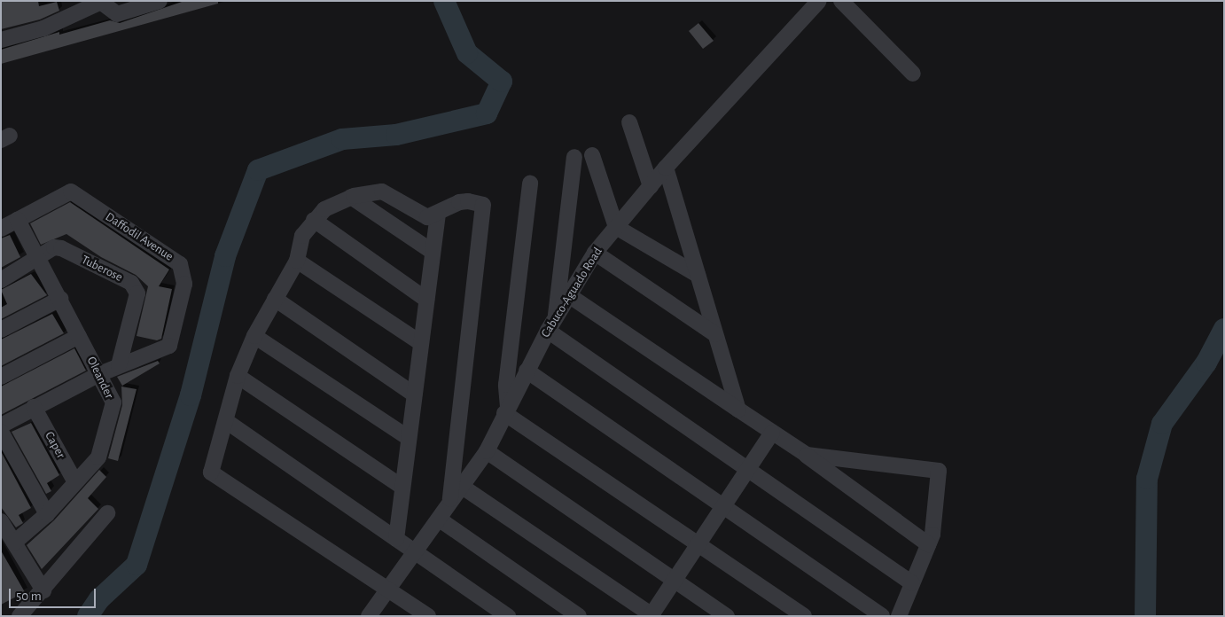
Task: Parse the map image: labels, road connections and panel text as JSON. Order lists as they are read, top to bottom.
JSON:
{
  "streets": {
    "street": [
      "Daffodil Avenue",
      "Tuberose",
      "Cabuco-Aguado Road",
      "Oleander",
      "Caper"
    ]
  },
  "crossings": [
    ["Daffodil Avenue", "Tuberose"],
    ["Daffodil Avenue", "Oleander"],
    ["Tuberose", "Oleander"],
    ["Oleander", "Caper"]
  ],
  "scale_bar": "50 m"
}
